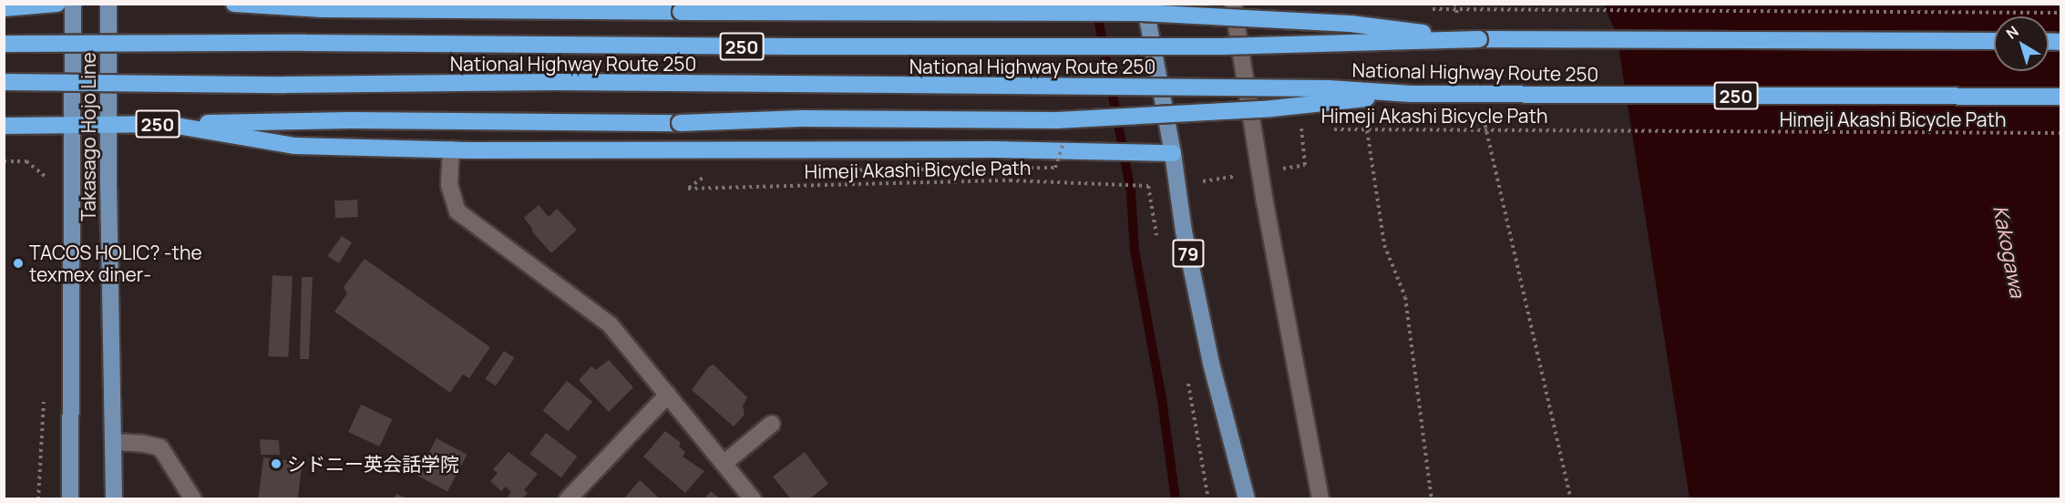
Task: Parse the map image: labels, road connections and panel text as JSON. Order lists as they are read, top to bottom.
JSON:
{
  "streets": {
    "highway": ["250", "National Highway Route 250"],
    "main road": ["Takasago Hojo Line", "79"],
    "path": ["Himeji Akashi Bicycle Path"]
  },
  "crossings": [
    ["250", "National Highway Route 250"],
    ["250", "Takasago Hojo Line"]
  ],
  "water": ["Kakogawa"],
  "places": ["TACOS HOLIC? -the texmex diner-", "シドニー英会話学院"],
  "north": "top left"
}
